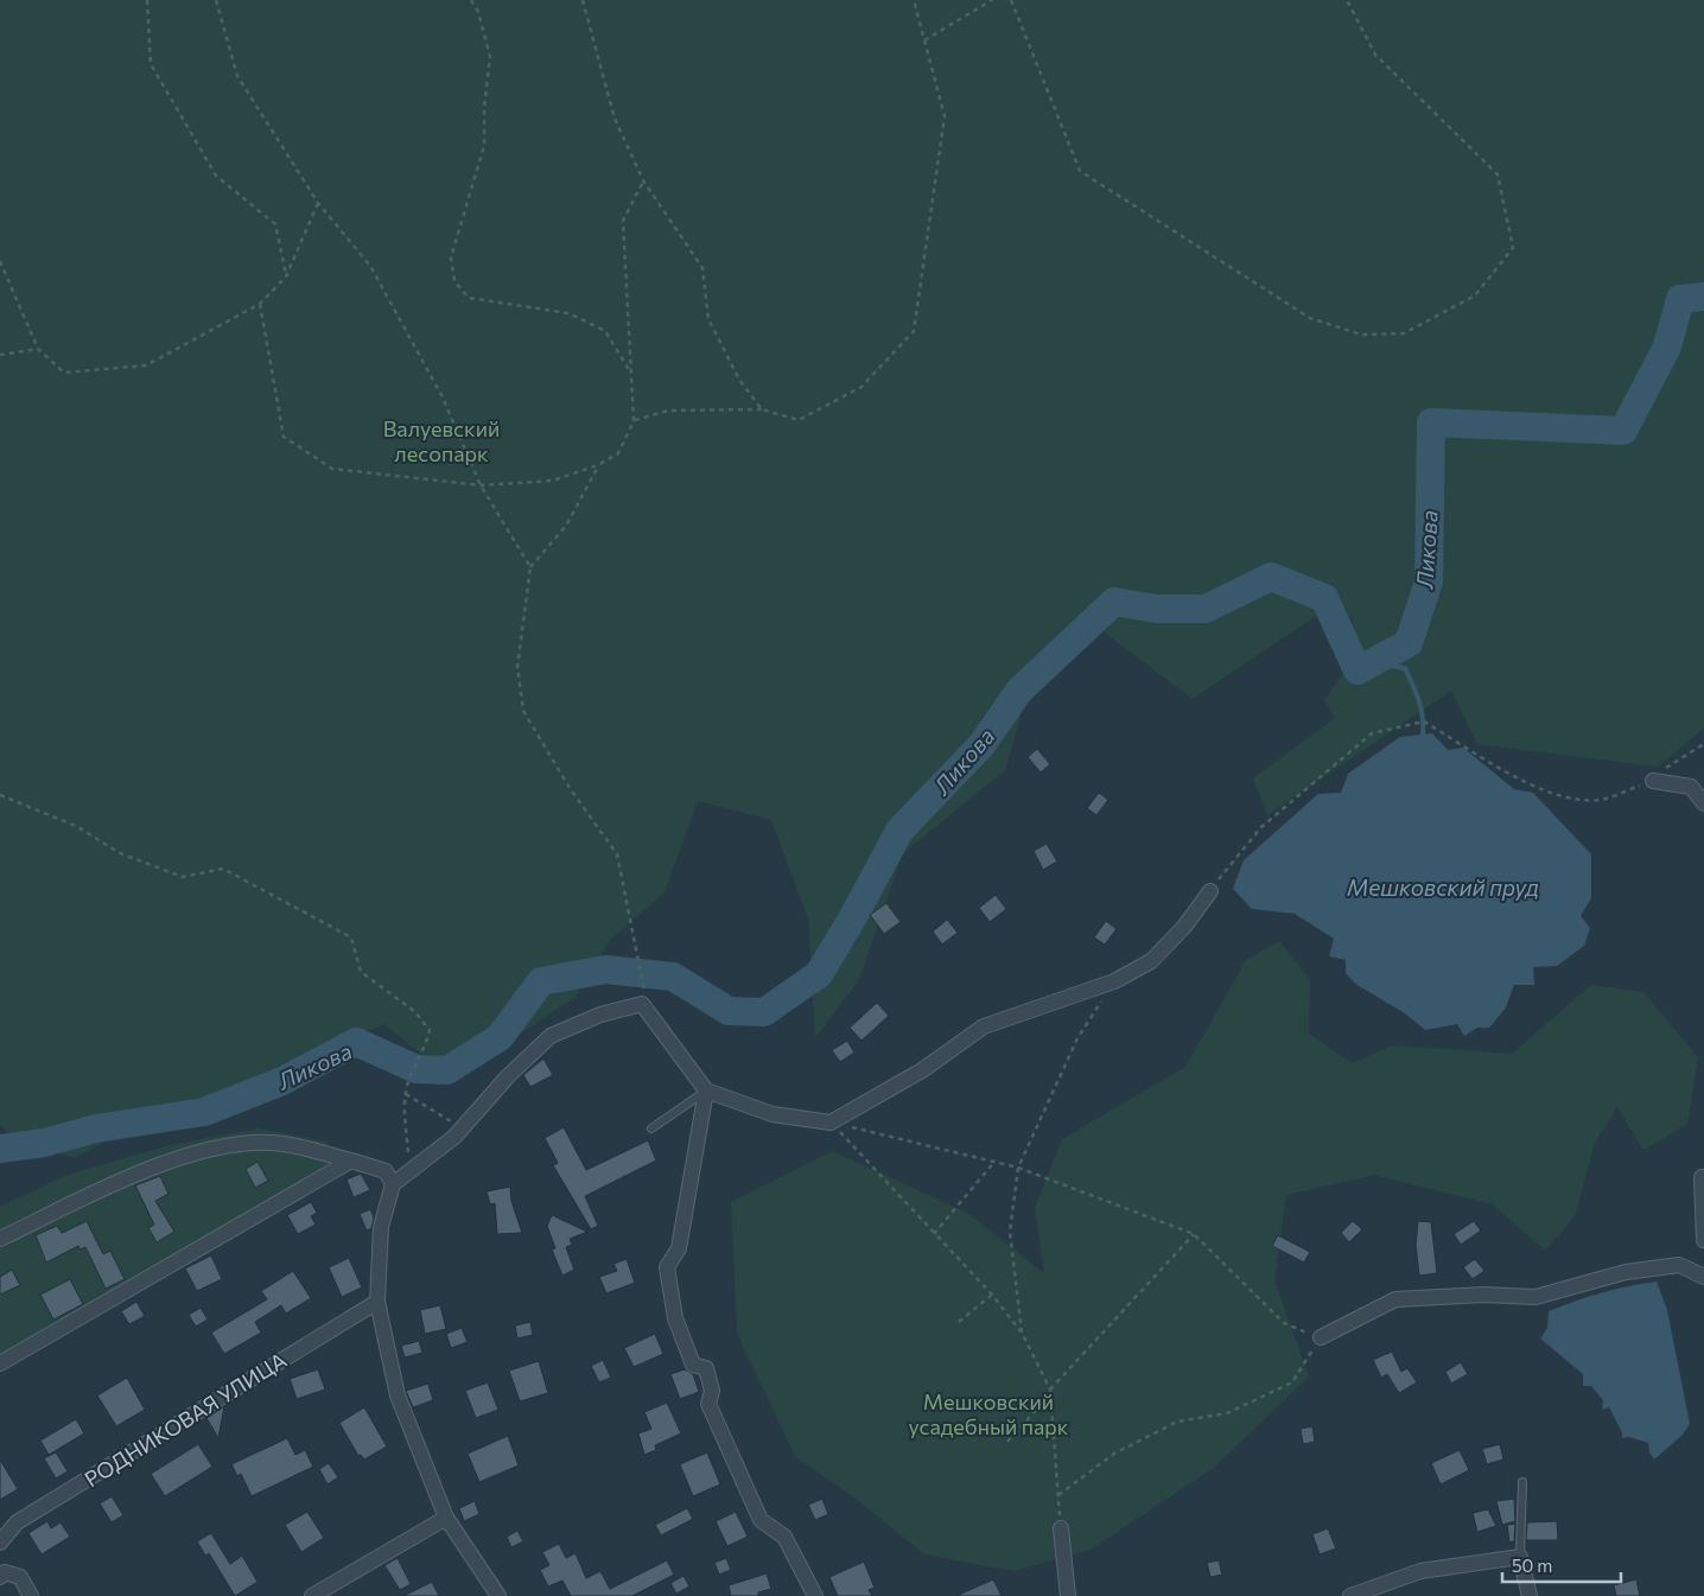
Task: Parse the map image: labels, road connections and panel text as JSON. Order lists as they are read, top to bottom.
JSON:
{
  "streets": {
    "street": ["РОДНИКОВАЯ УЛИЦА"]
  },
  "water": ["Ликова", "Мешковский пруд"],
  "parks": ["Валуевский лесопарк", "Мешковский усадебный парк"],
  "scale_bar": "50 m"
}
